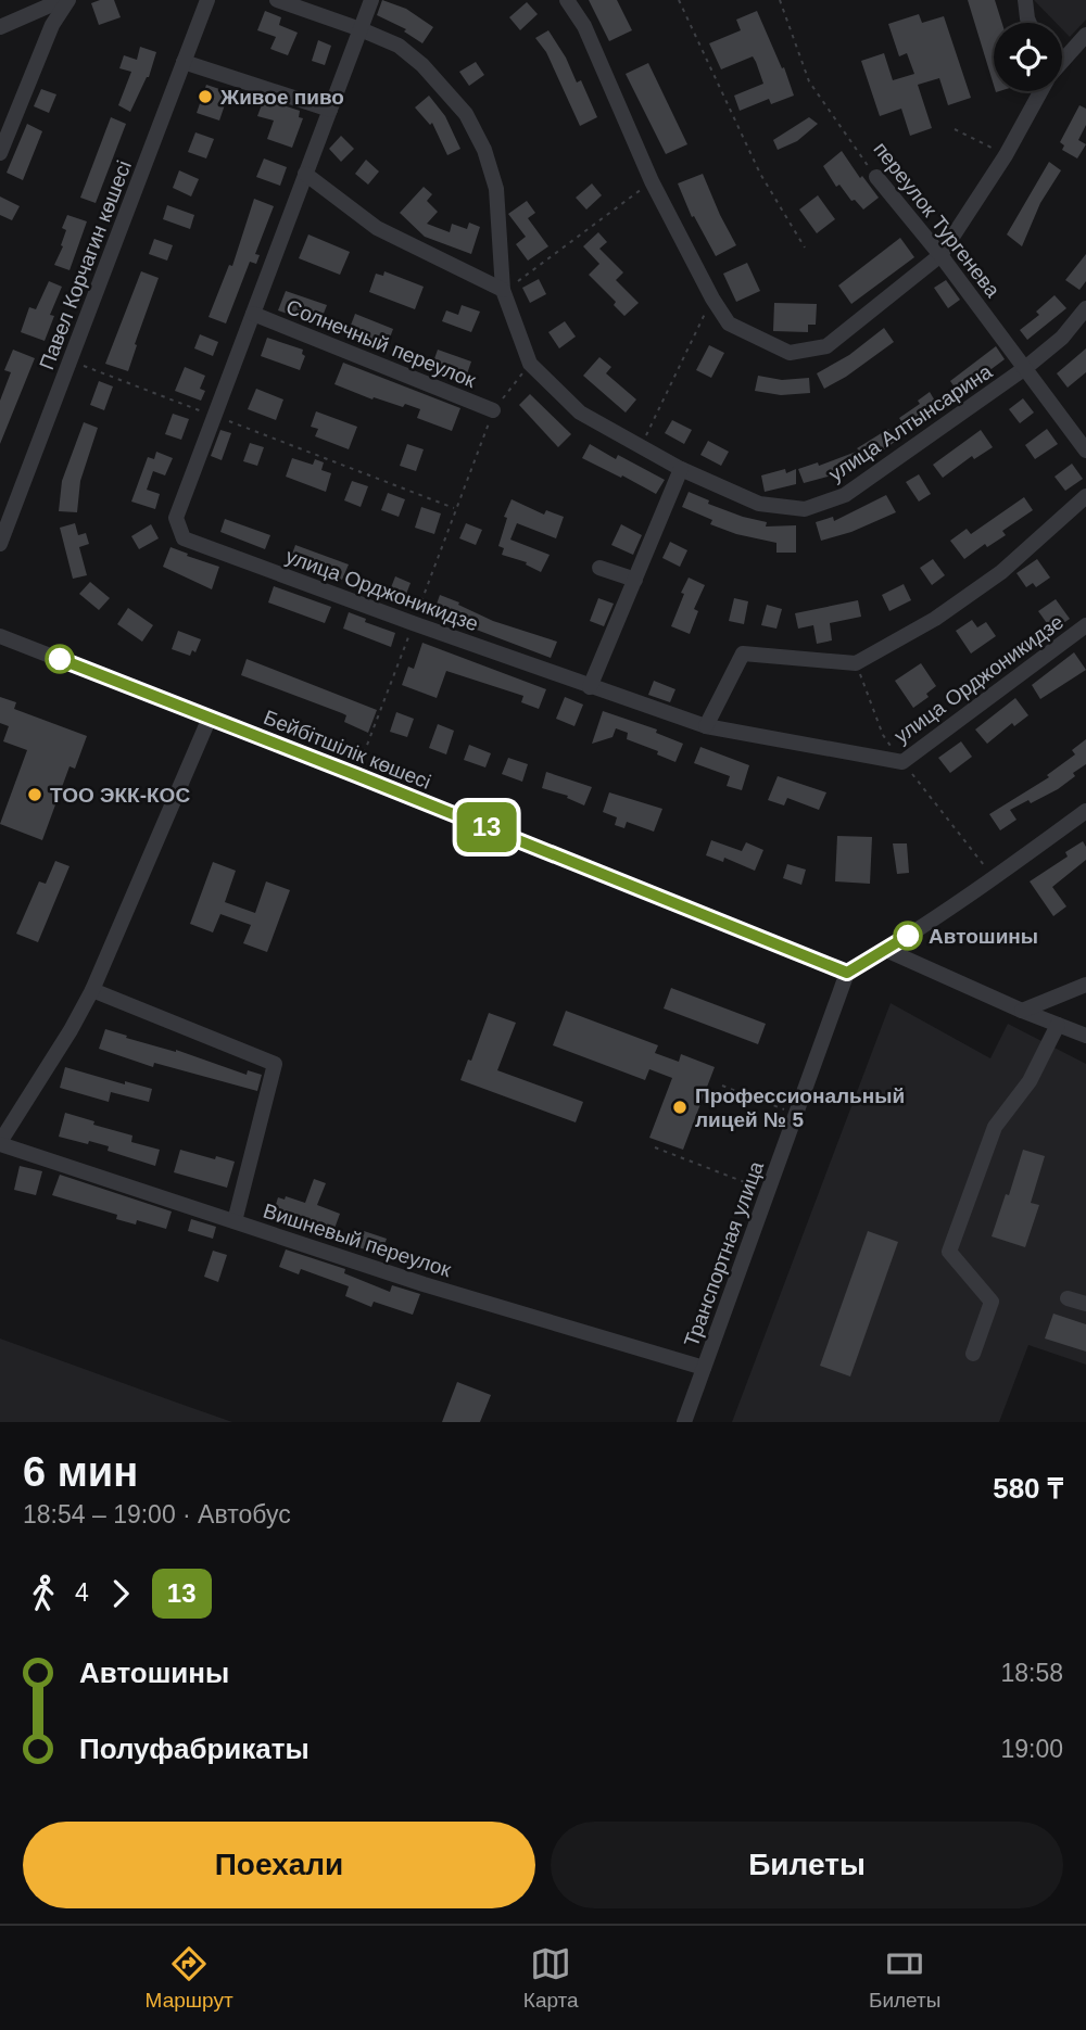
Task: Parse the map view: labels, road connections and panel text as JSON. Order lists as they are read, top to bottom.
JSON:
{
  "streets": {
    "street": [
      "переулок Тургенева",
      "Павел Корчагин көшесі",
      "Солнечный переулок",
      "улица Алтынсарина",
      "улица Орджоникидзе",
      "Бейбітшілік көшесі",
      "Вишневый переулок",
      "Транспортная улица"
    ]
  },
  "crossings": [
    ["переулок Тургенева", "улица Алтынсарина"],
    ["Солнечный переулок", "улица Орджоникидзе"],
    ["улица Алтынсарина", "улица Орджоникидзе"],
    ["Бейбітшілік көшесі", "Транспортная улица"],
    ["Вишневый переулок", "Транспортная улица"]
  ],
  "places": [
    "Живое пиво",
    "ТОО ЭКК-КОС",
    "Автошины",
    "Профессиональный лицей № 5"
  ],
  "lines": ["bus line 13"],
  "page": {
    "on_map": "13",
    "heading": ["6 мин", "18:54 – 19:00 · Автобус", "580 ₸"],
    "legs": ["4", "13"],
    "list": [
      {
        "name": "Автошины",
        "value": "18:58"
      },
      {
        "name": "Полуфабрикаты",
        "value": "19:00"
      }
    ],
    "buttons": ["Поехали", "Билеты"],
    "tabs": ["Маршрут", "Карта", "Билеты"]
  }
}
